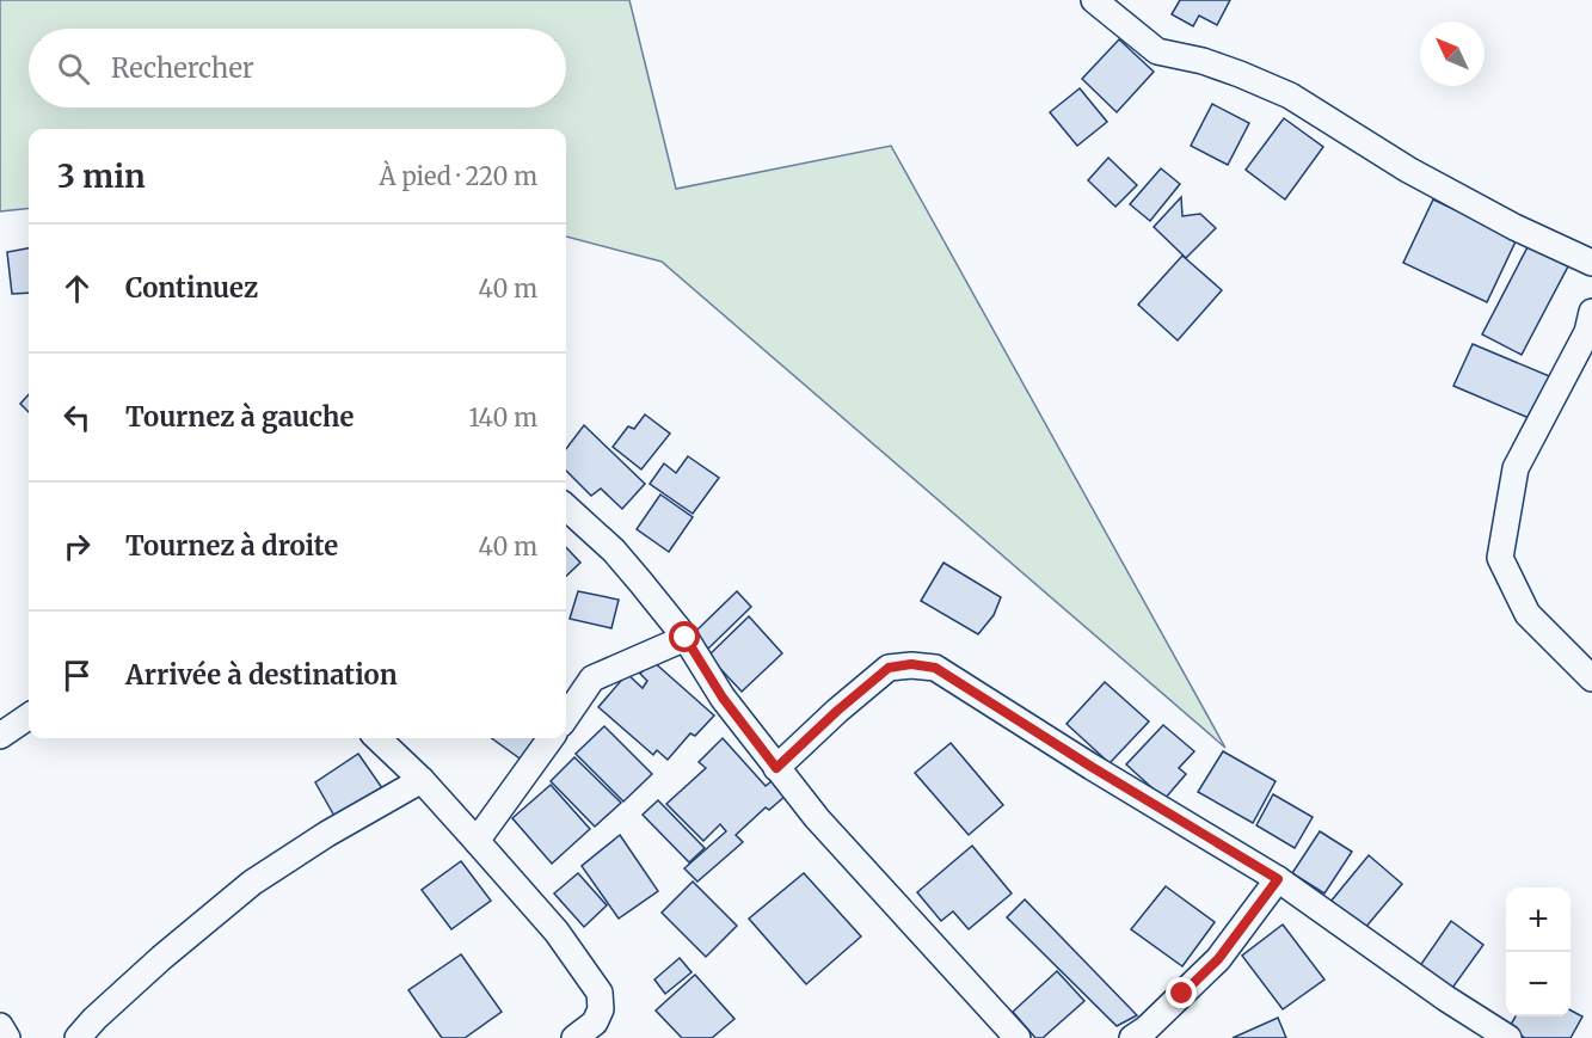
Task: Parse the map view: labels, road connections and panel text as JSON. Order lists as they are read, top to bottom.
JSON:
{
  "north": "top left",
  "page": {
    "search": "Rechercher",
    "heading": ["3 min", "À pied · 220 m"],
    "list": [
      ["Continuez", "40 m"],
      ["Tournez à gauche", "140 m"],
      ["Tournez à droite", "40 m"],
      "Arrivée à destination"
    ],
    "map_buttons": ["+", "−"]
  }
}
